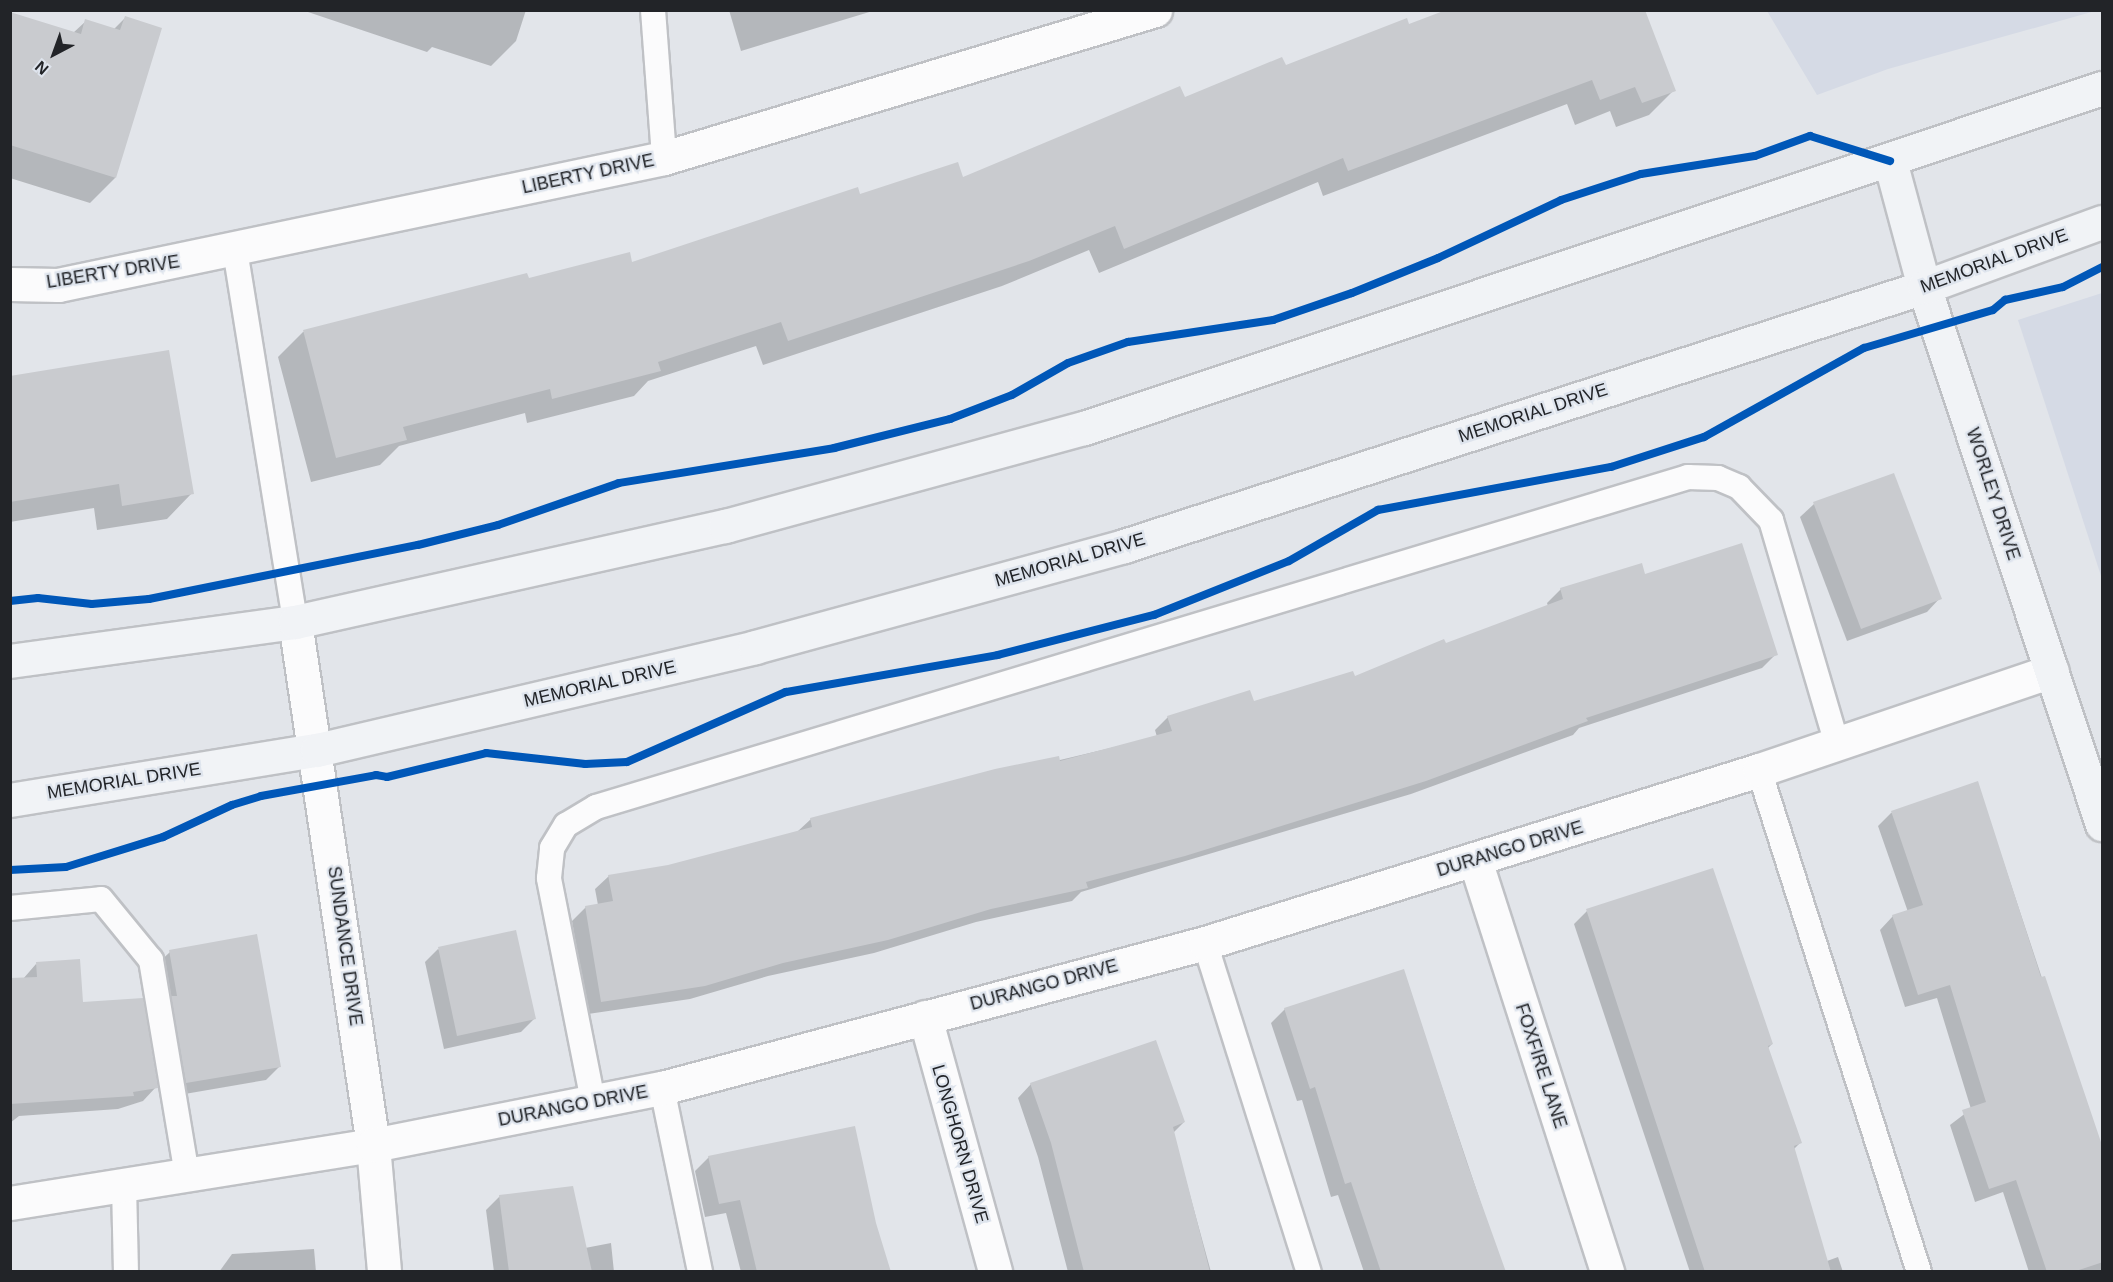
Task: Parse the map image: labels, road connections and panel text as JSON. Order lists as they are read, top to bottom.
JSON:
{
  "streets": {
    "street": [
      "LIBERTY DRIVE",
      "MEMORIAL DRIVE",
      "WORLEY DRIVE",
      "DURANGO DRIVE",
      "SUNDANCE DRIVE",
      "FOXFIRE LANE",
      "LONGHORN DRIVE"
    ]
  },
  "crossings": [
    ["MEMORIAL DRIVE", "WORLEY DRIVE"],
    ["MEMORIAL DRIVE", "SUNDANCE DRIVE"],
    ["WORLEY DRIVE", "DURANGO DRIVE"],
    ["DURANGO DRIVE", "SUNDANCE DRIVE"],
    ["DURANGO DRIVE", "FOXFIRE LANE"],
    ["DURANGO DRIVE", "LONGHORN DRIVE"]
  ],
  "north": "bottom left"
}
